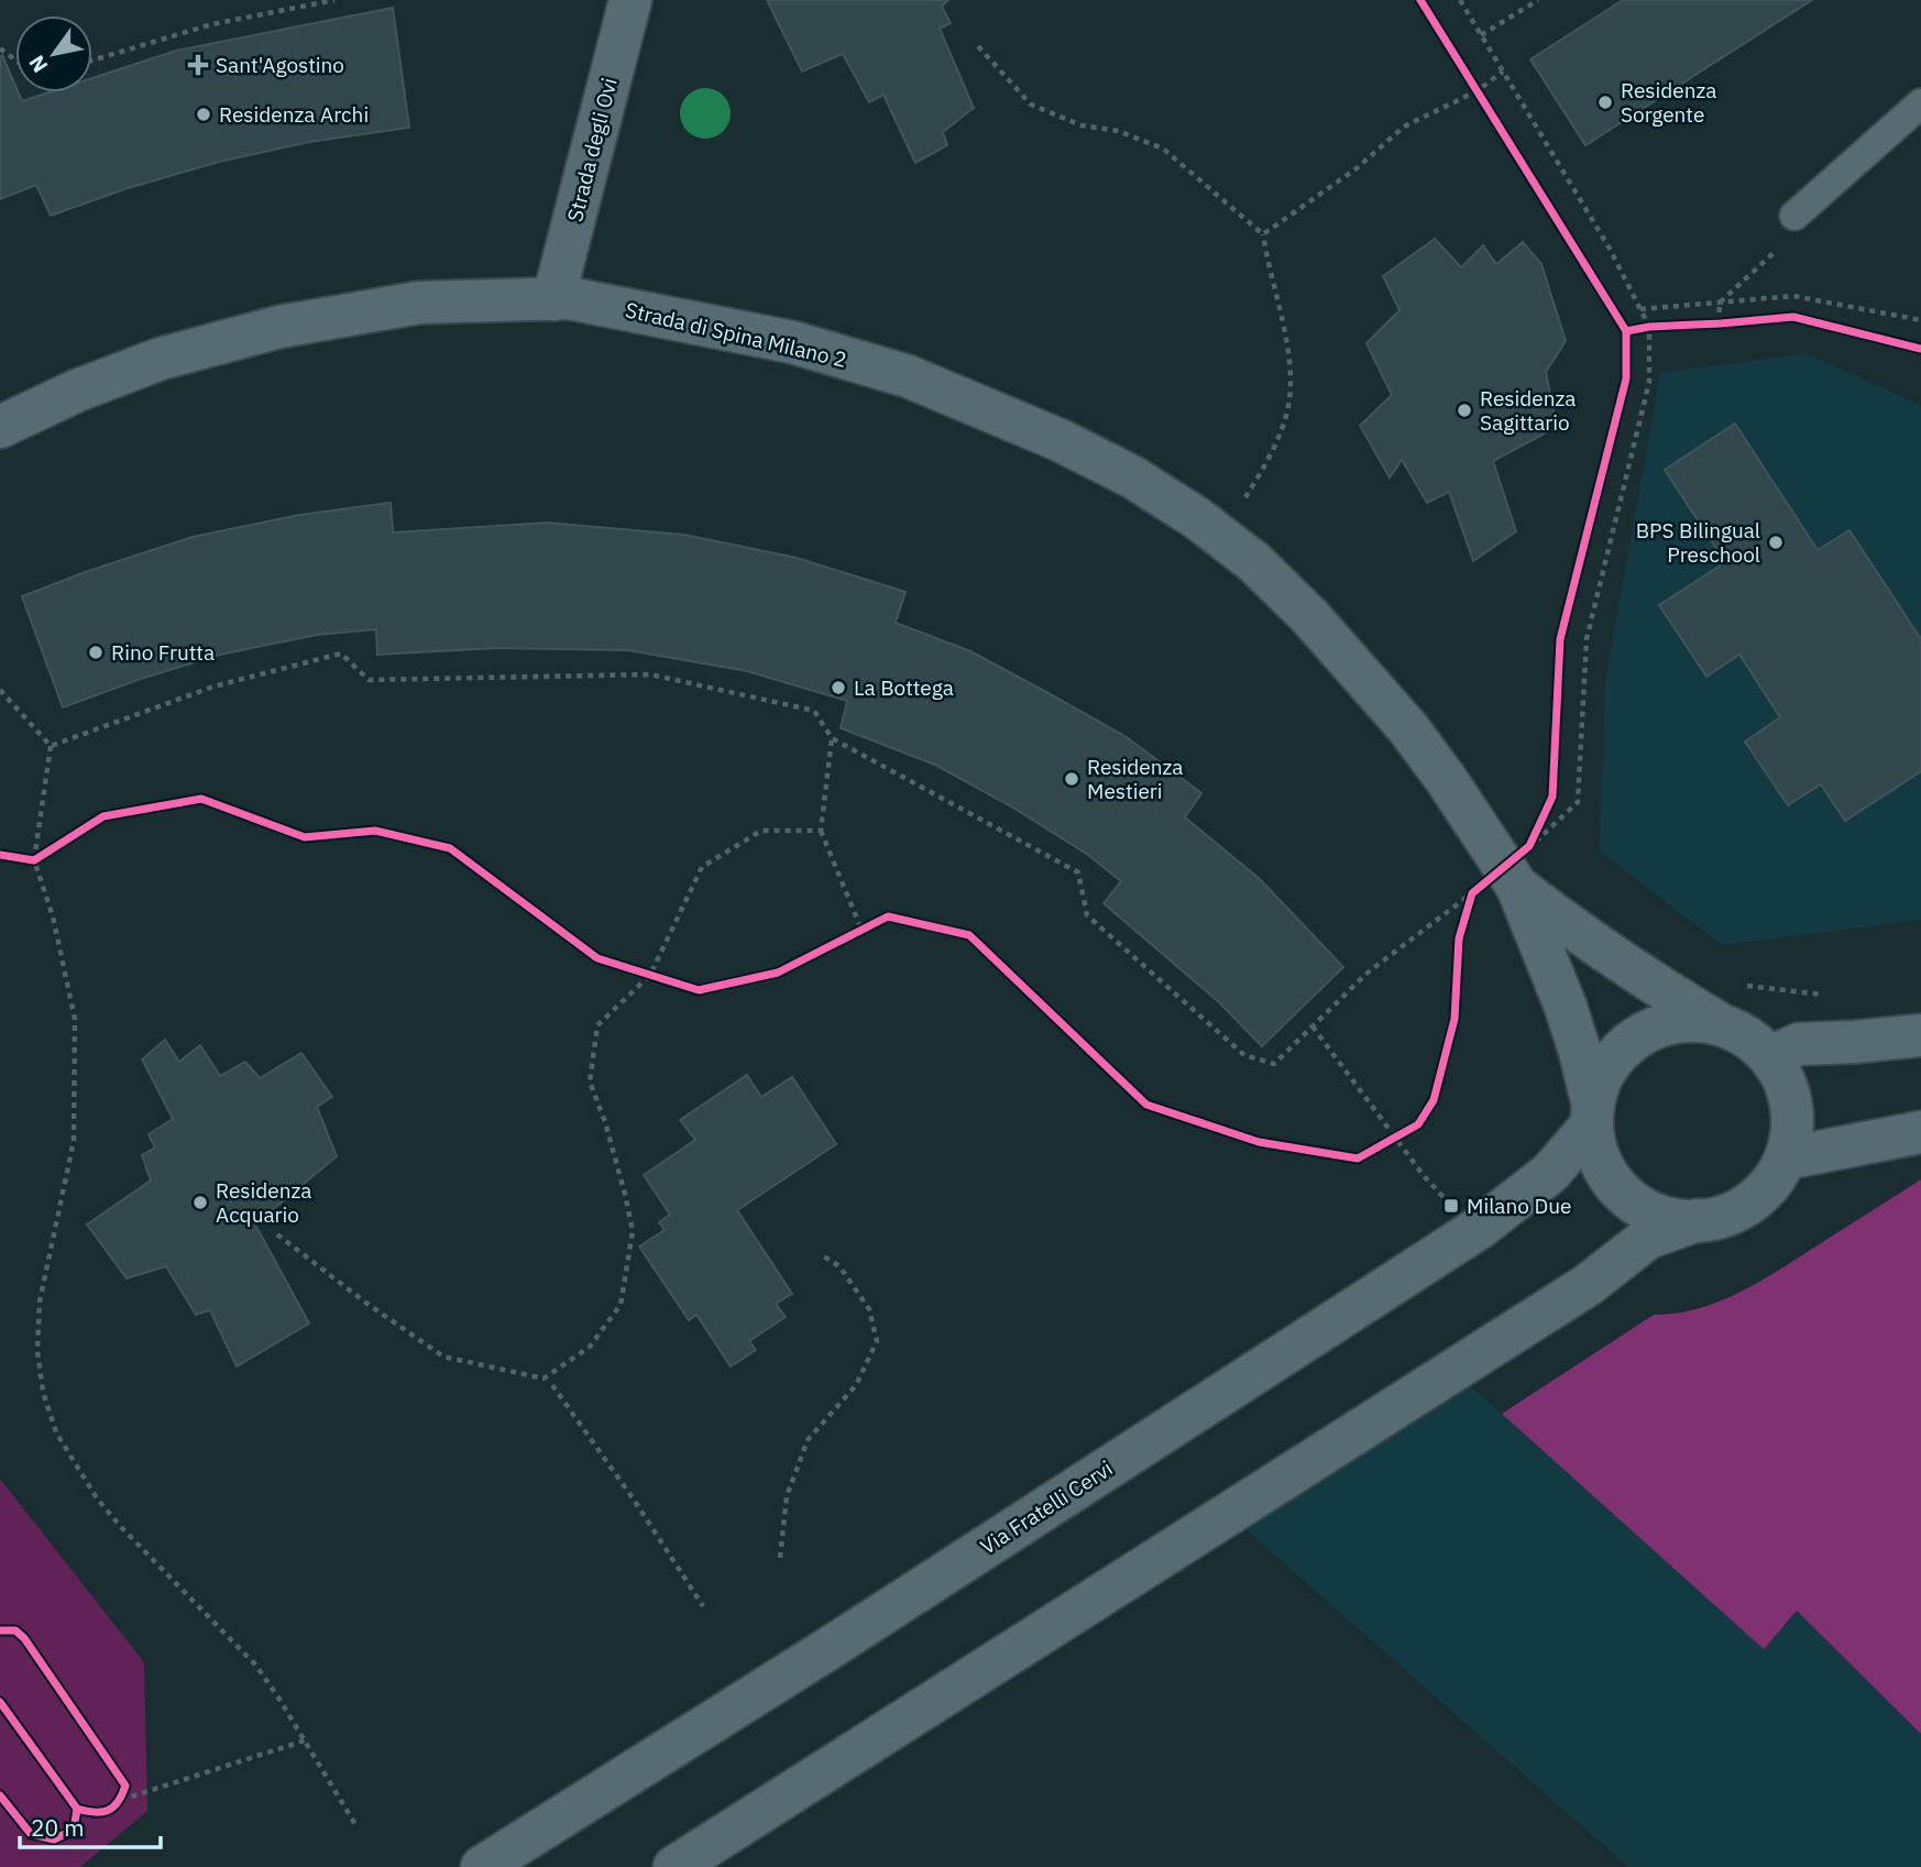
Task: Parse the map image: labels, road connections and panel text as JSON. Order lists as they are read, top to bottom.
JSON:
{
  "streets": {
    "street": ["Strada degli Ovi", "Strada di Spina Milano 2", "Via Fratelli Cervi"]
  },
  "crossings": [
    ["Strada degli Ovi", "Strada di Spina Milano 2"],
    ["Strada di Spina Milano 2", "Via Fratelli Cervi"]
  ],
  "places": {
    "health": ["Sant'Agostino"],
    "other": [
      "Residenza Sorgente",
      "Residenza Archi",
      "Residenza Sagittario",
      "BPS Bilingual Preschool",
      "Rino Frutta",
      "La Bottega",
      "Residenza Mestieri",
      "Residenza Acquario"
    ],
    "transit": ["Milano Due"]
  },
  "scale_bar": "20 m",
  "north": "bottom left"
}
